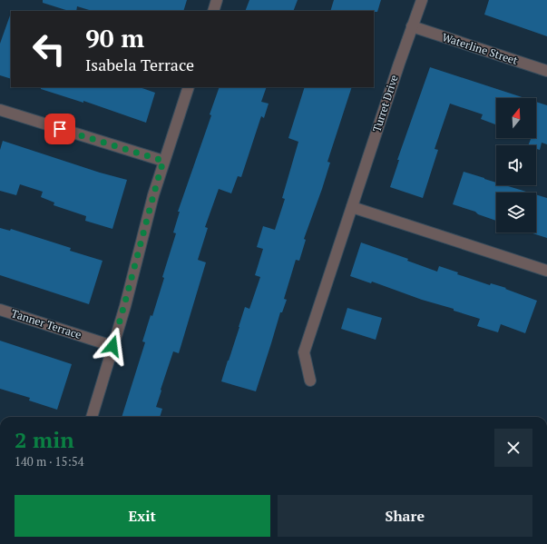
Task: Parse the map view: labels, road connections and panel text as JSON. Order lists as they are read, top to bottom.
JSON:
{
  "streets": {
    "street": ["Waterline Street", "Turret Drive", "Tanner Terrace"]
  },
  "crossings": [
    ["Waterline Street", "Turret Drive"]
  ],
  "north": "top",
  "page": {
    "turn": ["90 m", "Isabela Terrace"],
    "heading": ["2 min", "140 m · 15:54"],
    "buttons": ["Exit", "Share"]
  }
}
